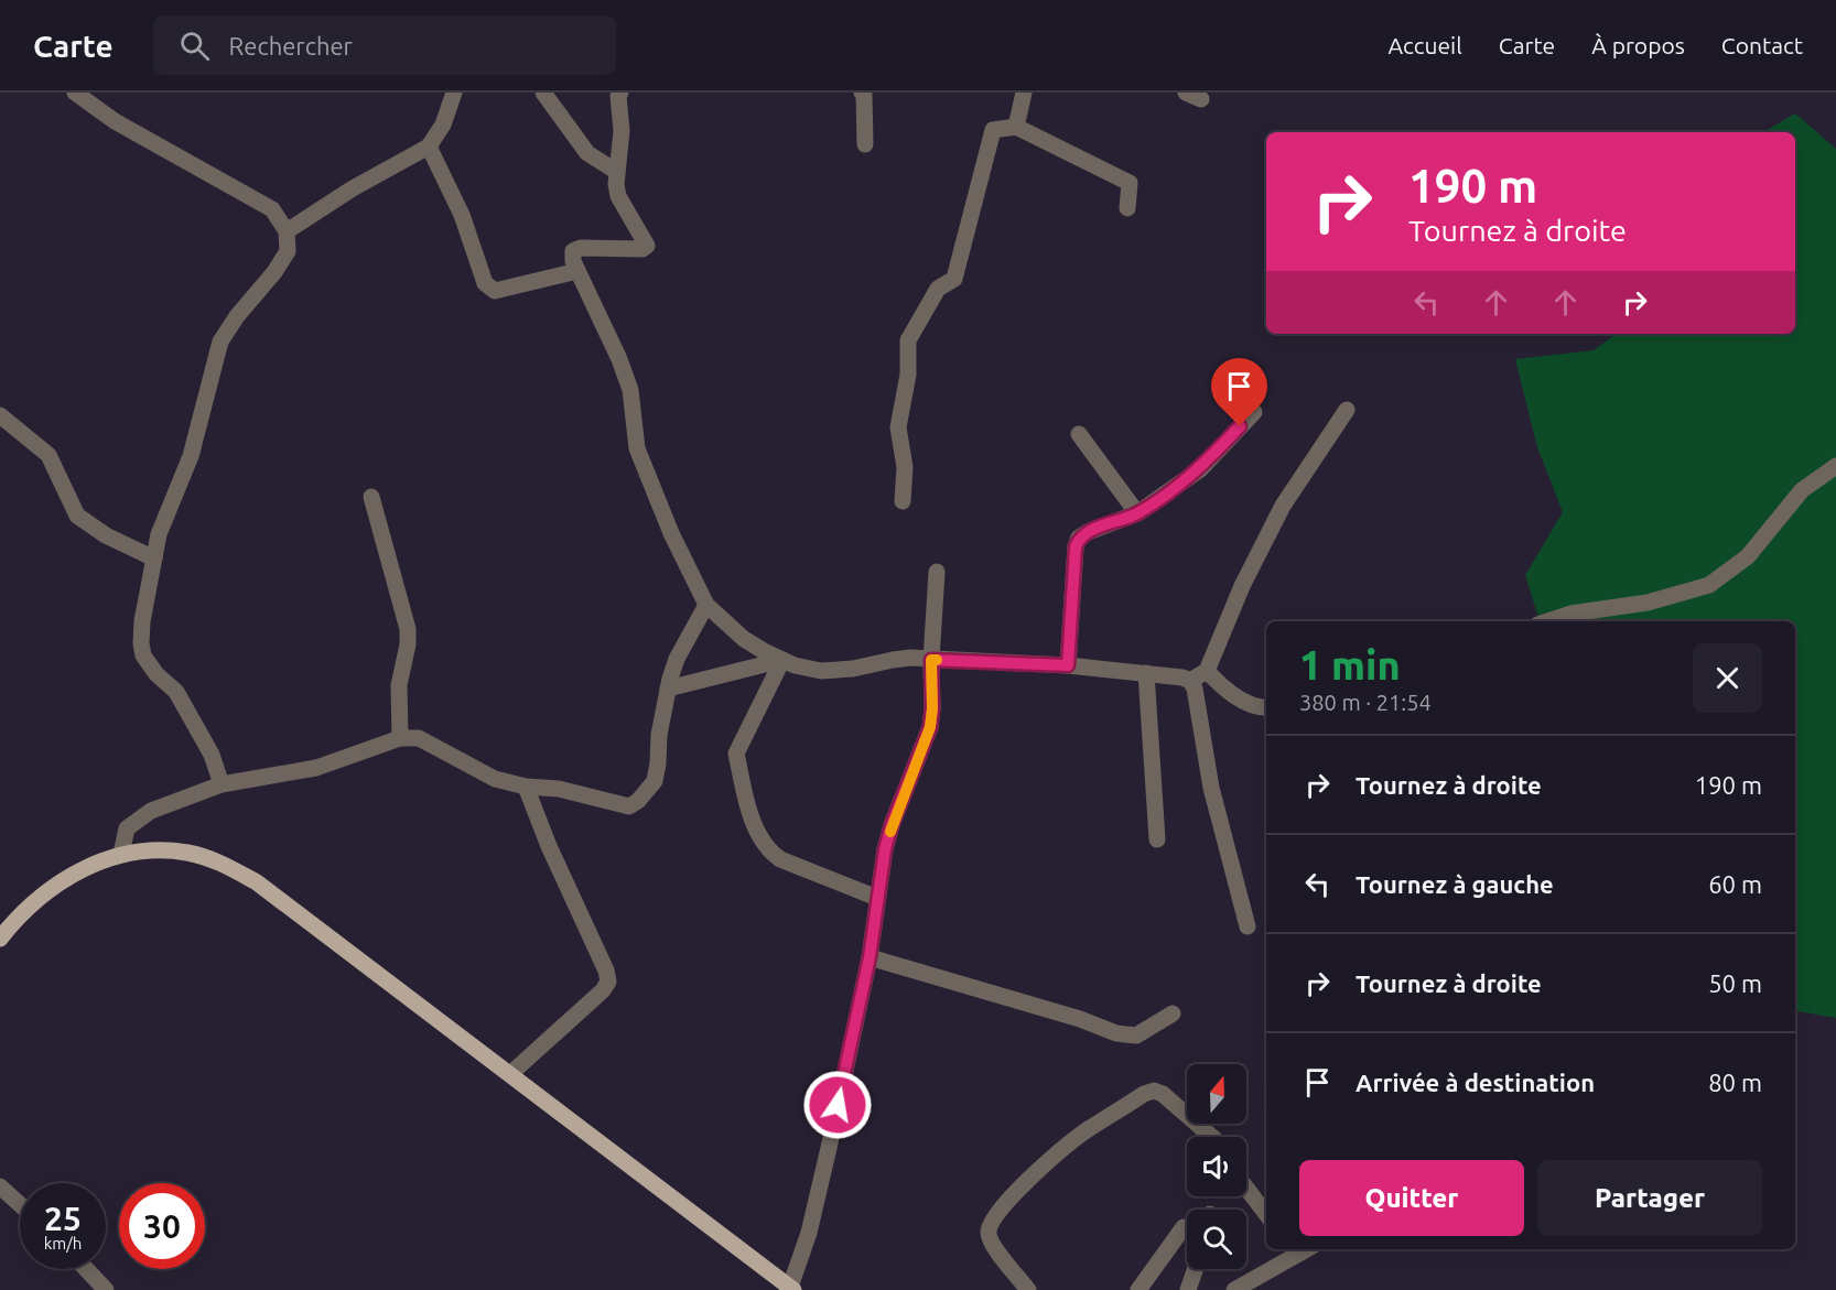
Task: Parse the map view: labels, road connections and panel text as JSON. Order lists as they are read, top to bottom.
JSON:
{
  "north": "top",
  "page": {
    "header": "Carte",
    "search": "Rechercher",
    "nav": [
      "Accueil",
      "Carte",
      "À propos",
      "Contact"
    ],
    "turn": ["190 m", "Tournez à droite"],
    "heading": ["1 min", "380 m · 21:54"],
    "list": [
      {
        "name": "Tournez à droite",
        "value": "190 m"
      },
      {
        "name": "Tournez à gauche",
        "value": "60 m"
      },
      {
        "name": "Tournez à droite",
        "value": "50 m"
      },
      {
        "name": "Arrivée à destination",
        "value": "80 m"
      }
    ],
    "buttons": ["Quitter", "Partager"],
    "speed": "25 km/h",
    "limit": "30"
  }
}
